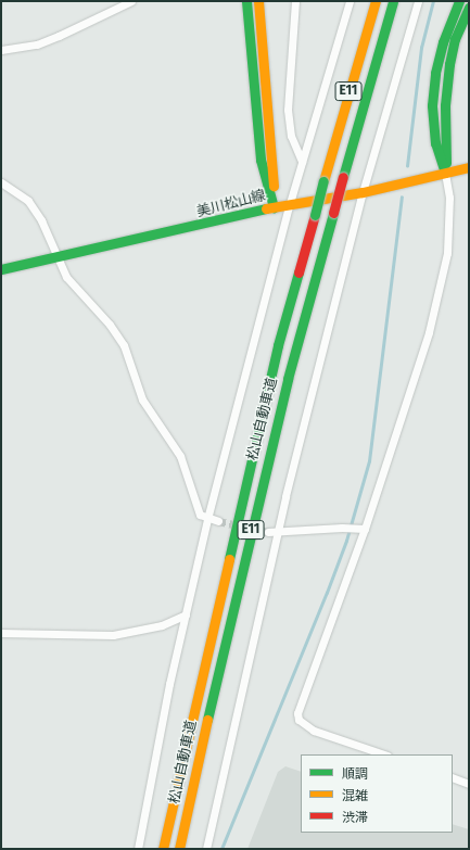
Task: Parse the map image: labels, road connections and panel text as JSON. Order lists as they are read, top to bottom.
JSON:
{
  "streets": {
    "main road": ["E11", "美川松山線", "松山自動車道"]
  },
  "legend": ["順調", "混雑", "渋滞"]
}
